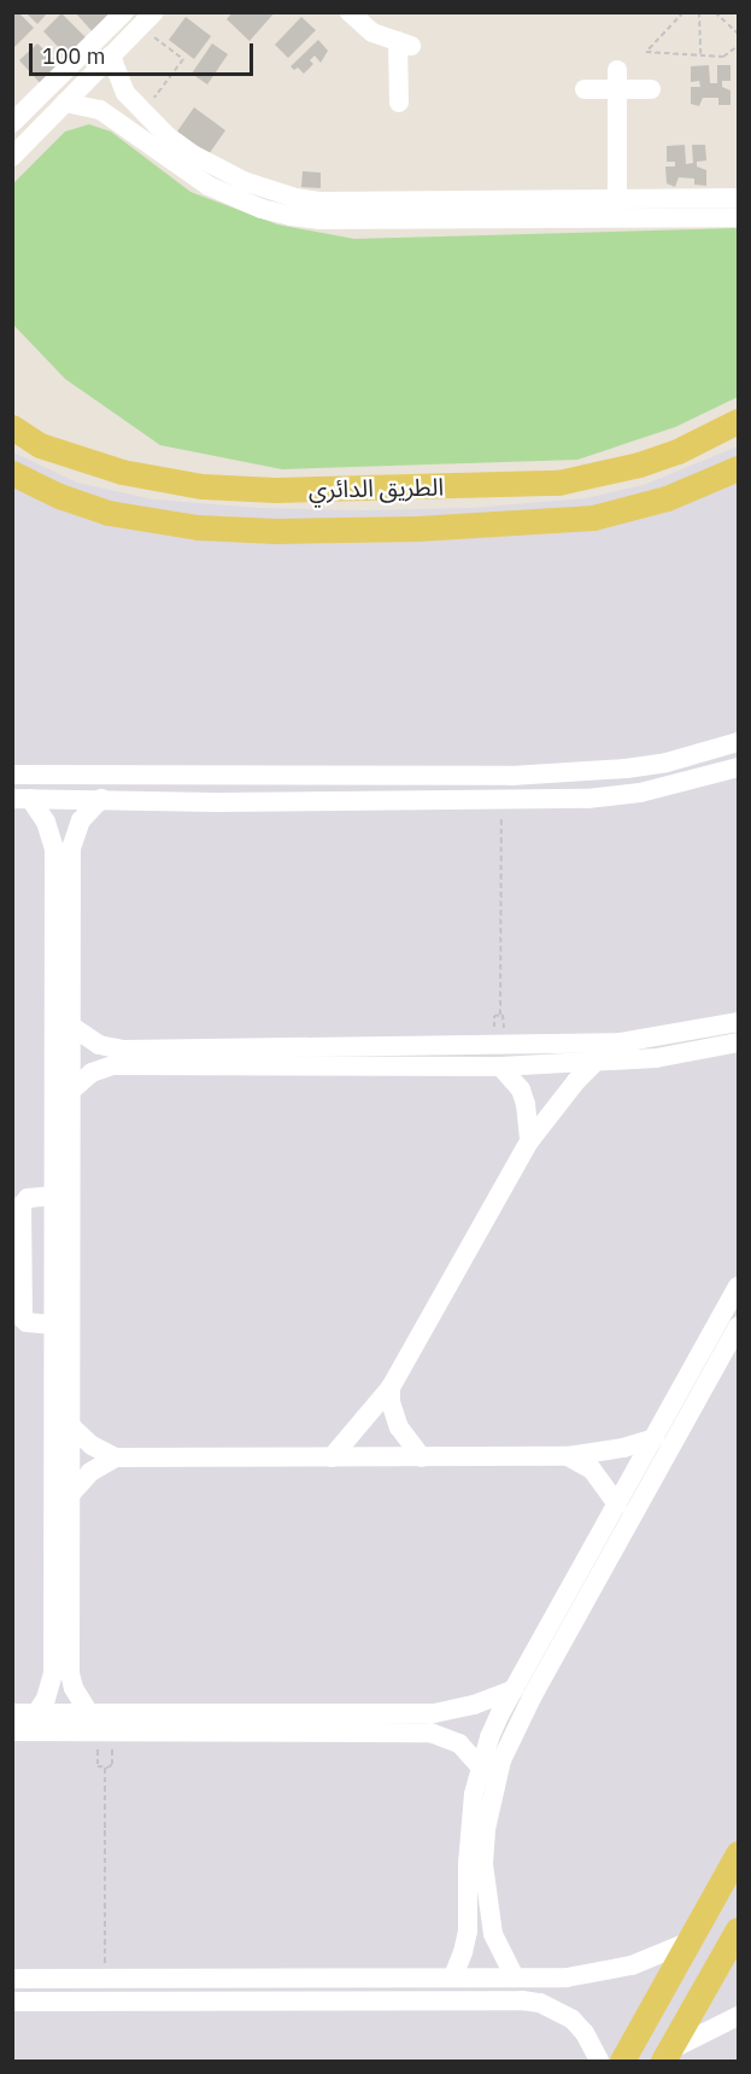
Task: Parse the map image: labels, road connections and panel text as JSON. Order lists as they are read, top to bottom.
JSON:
{
  "streets": {
    "main road": ["الطريق الدائري"]
  },
  "scale_bar": "100 m"
}
